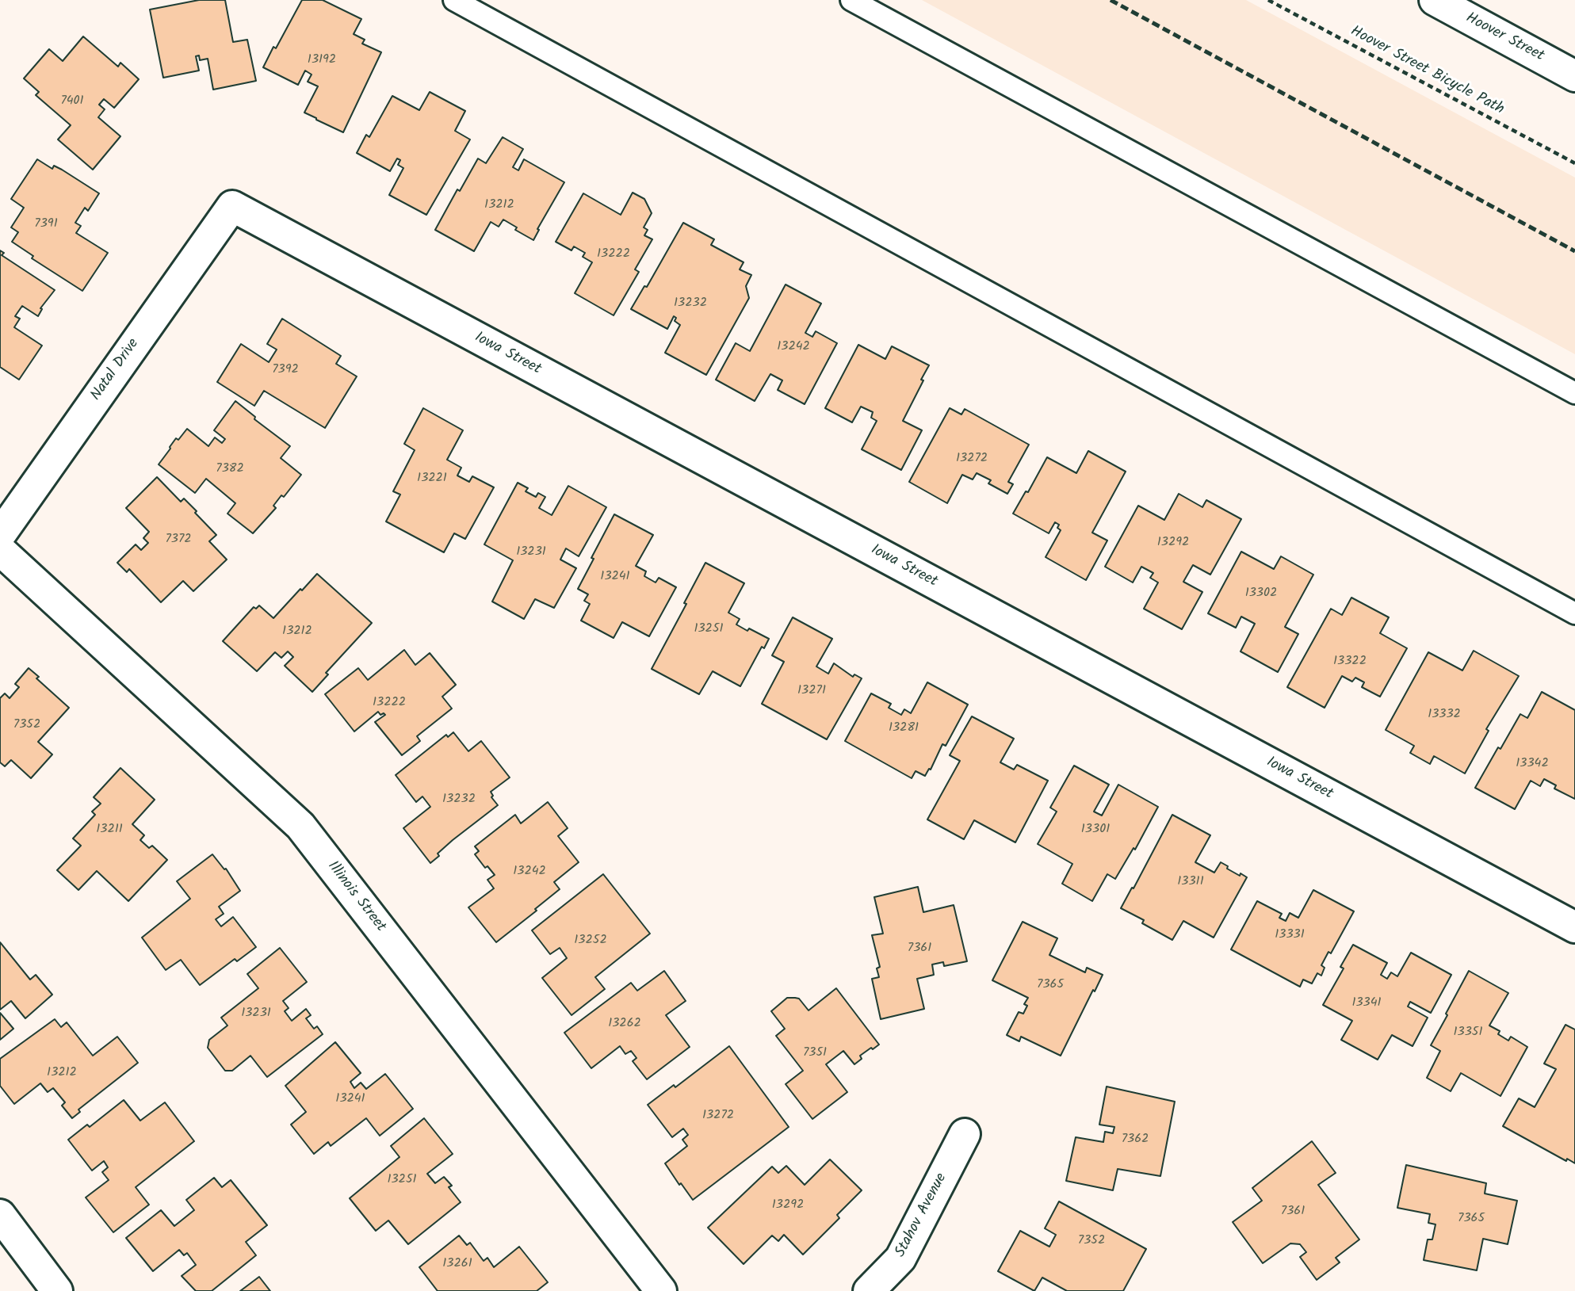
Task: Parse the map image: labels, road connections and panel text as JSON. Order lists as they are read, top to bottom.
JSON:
{
  "streets": {
    "street": [
      "Hoover Street",
      "Iowa Street",
      "Natal Drive",
      "Illinois Street",
      "Stahov Avenue"
    ],
    "path": ["Hoover Street Bicycle Path"]
  },
  "crossings": [
    ["Iowa Street", "Natal Drive"]
  ],
  "house_numbers": [
    "13192",
    "7401",
    "13212",
    "7391",
    "13222",
    "13232",
    "13242",
    "7392",
    "13272",
    "7382",
    "13221",
    "7372",
    "13292",
    "13231",
    "13241",
    "13302",
    "13251",
    "13212",
    "13322",
    "13271",
    "13222",
    "13332",
    "7352",
    "13281",
    "13342",
    "13232",
    "13211",
    "13301",
    "13242",
    "13311",
    "13331",
    "13252",
    "7361",
    "7365",
    "13341",
    "13231",
    "13262",
    "13351",
    "7351",
    "13212",
    "13241",
    "13272",
    "7362",
    "13251",
    "13292",
    "7361",
    "7365",
    "7352",
    "13261"
  ]
}
